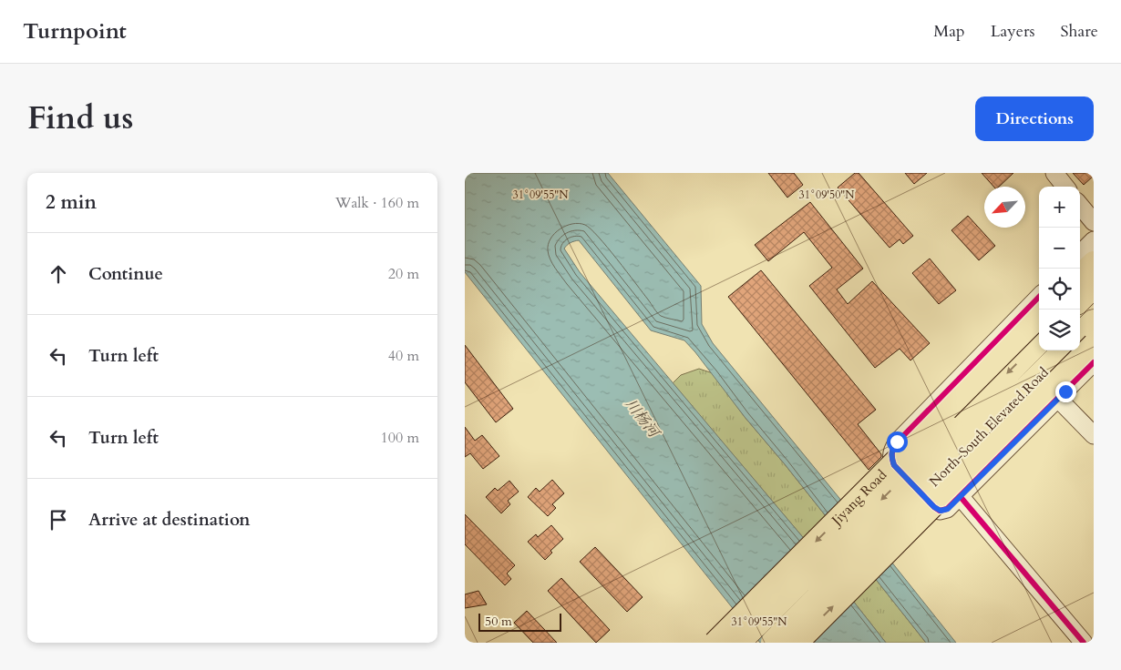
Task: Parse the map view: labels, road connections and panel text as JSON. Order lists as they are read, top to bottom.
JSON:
{
  "streets": {
    "highway": ["North-South Elevated Road"],
    "main road": ["Jiyang Road"]
  },
  "water": ["川杨河"],
  "scale_bar": "50 m",
  "north": "bottom left",
  "page": {
    "header": "Turnpoint",
    "nav": ["Map", "Layers", "Share"],
    "title": "Find us",
    "buttons": "Directions",
    "heading": ["2 min", "Walk · 160 m"],
    "map_buttons": ["+", "−"],
    "list": [
      ["Continue", "20 m"],
      ["Turn left", "40 m"],
      ["Turn left", "100 m"],
      "Arrive at destination"
    ],
    "scale": "50 m"
  },
  "coordinates": ["31°09'55\"N", "31°09'50\"N"]
}
